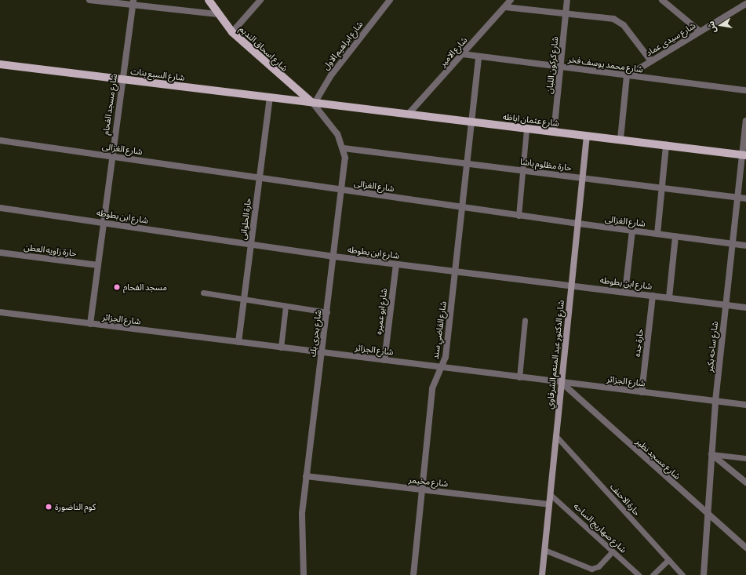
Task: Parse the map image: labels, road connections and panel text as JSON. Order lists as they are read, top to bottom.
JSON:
{
  "streets": {
    "main road": [
      "شارع اسحاق النديم",
      "شارع السبع بنات",
      "شارع عثمان اباظه",
      "شارع الدكتور عبد المنعم الشرقاوي"
    ],
    "street": [
      "شارع سيدى عماد",
      "شارع ابراهيم الاول",
      "شارع الامير",
      "شارع محمد يوسف فخر",
      "شارع كركون اللبان",
      "شارع مسجد الفحام",
      "شارع الغزالى",
      "حارة مظلوم باشا",
      "شارع ابن بطوطه",
      "حارة الحلوانى",
      "حارة زاويه العطن",
      "شارع ابو عميره",
      "شارع الجزائر",
      "شارع القاضي سند",
      "شارع بحرى بك",
      "حارة جده",
      "شارع ساحه بكير",
      "شارع مسجد نظير",
      "شارع مخيمر"
    ],
    "lane": ["حارة الاحنف", "شارع صهاريج الساحه"]
  },
  "crossings": [
    ["شارع سيدى عماد", "شارع محمد يوسف فخر"],
    ["شارع ابراهيم الاول", "شارع اسحاق النديم"],
    ["شارع ابراهيم الاول", "شارع السبع بنات"],
    ["شارع ابراهيم الاول", "شارع عثمان اباظه"],
    ["شارع ابراهيم الاول", "شارع بحرى بك"],
    ["شارع اسحاق النديم", "شارع السبع بنات"],
    ["شارع اسحاق النديم", "شارع عثمان اباظه"],
    ["شارع اسحاق النديم", "شارع بحرى بك"],
    ["شارع الامير", "شارع محمد يوسف فخر"],
    ["شارع الامير", "شارع عثمان اباظه"],
    ["شارع محمد يوسف فخر", "شارع كركون اللبان"],
    ["شارع محمد يوسف فخر", "شارع القاضي سند"],
    ["شارع كركون اللبان", "شارع عثمان اباظه"],
    ["شارع السبع بنات", "شارع مسجد الفحام"],
    ["شارع السبع بنات", "شارع عثمان اباظه"],
    ["شارع السبع بنات", "حارة الحلوانى"],
    ["شارع السبع بنات", "شارع بحرى بك"],
    ["شارع مسجد الفحام", "شارع الغزالى"],
    ["شارع مسجد الفحام", "شارع ابن بطوطه"],
    ["شارع مسجد الفحام", "حارة زاويه العطن"],
    ["شارع مسجد الفحام", "شارع الجزائر"],
    ["شارع عثمان اباظه", "شارع القاضي سند"],
    ["شارع عثمان اباظه", "شارع بحرى بك"],
    ["شارع عثمان اباظه", "شارع ساحه بكير"],
    ["شارع عثمان اباظه", "شارع الدكتور عبد المنعم الشرقاوي"],
    ["شارع الغزالى", "حارة الحلوانى"],
    ["شارع الغزالى", "شارع القاضي سند"],
    ["شارع الغزالى", "شارع بحرى بك"],
    ["شارع الغزالى", "شارع ساحه بكير"],
    ["شارع الغزالى", "شارع الدكتور عبد المنعم الشرقاوي"],
    ["حارة مظلوم باشا", "شارع القاضي سند"],
    ["حارة مظلوم باشا", "شارع بحرى بك"],
    ["حارة مظلوم باشا", "شارع ساحه بكير"],
    ["حارة مظلوم باشا", "شارع الدكتور عبد المنعم الشرقاوي"],
    ["شارع ابن بطوطه", "حارة الحلوانى"],
    ["شارع ابن بطوطه", "شارع ابو عميره"],
    ["شارع ابن بطوطه", "شارع القاضي سند"],
    ["شارع ابن بطوطه", "شارع بحرى بك"],
    ["شارع ابن بطوطه", "حارة جده"],
    ["شارع ابن بطوطه", "شارع ساحه بكير"],
    ["شارع ابن بطوطه", "شارع الدكتور عبد المنعم الشرقاوي"],
    ["حارة الحلوانى", "شارع الجزائر"],
    ["شارع ابو عميره", "شارع الجزائر"],
    ["شارع الجزائر", "شارع القاضي سند"],
    ["شارع الجزائر", "شارع بحرى بك"],
    ["شارع الجزائر", "حارة جده"],
    ["شارع الجزائر", "شارع ساحه بكير"],
    ["شارع الجزائر", "شارع الدكتور عبد المنعم الشرقاوي"],
    ["شارع الجزائر", "شارع مسجد نظير"],
    ["شارع القاضي سند", "شارع مخيمر"],
    ["شارع بحرى بك", "شارع مخيمر"],
    ["شارع ساحه بكير", "شارع مسجد نظير"],
    ["شارع الدكتور عبد المنعم الشرقاوي", "شارع مسجد نظير"],
    ["شارع الدكتور عبد المنعم الشرقاوي", "شارع مخيمر"],
    ["شارع الدكتور عبد المنعم الشرقاوي", "حارة الاحنف"],
    ["شارع الدكتور عبد المنعم الشرقاوي", "شارع صهاريج الساحه"]
  ],
  "places": ["مسجد الفحام", "كوم الناضورة"],
  "north": "left"
}
